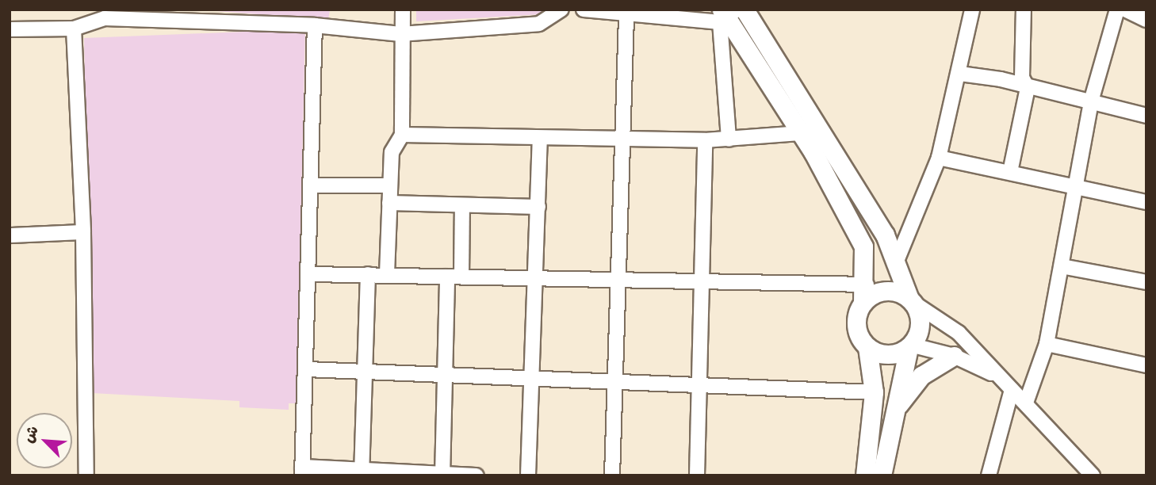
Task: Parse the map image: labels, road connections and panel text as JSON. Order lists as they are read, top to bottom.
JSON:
{
  "north": "top left"
}
